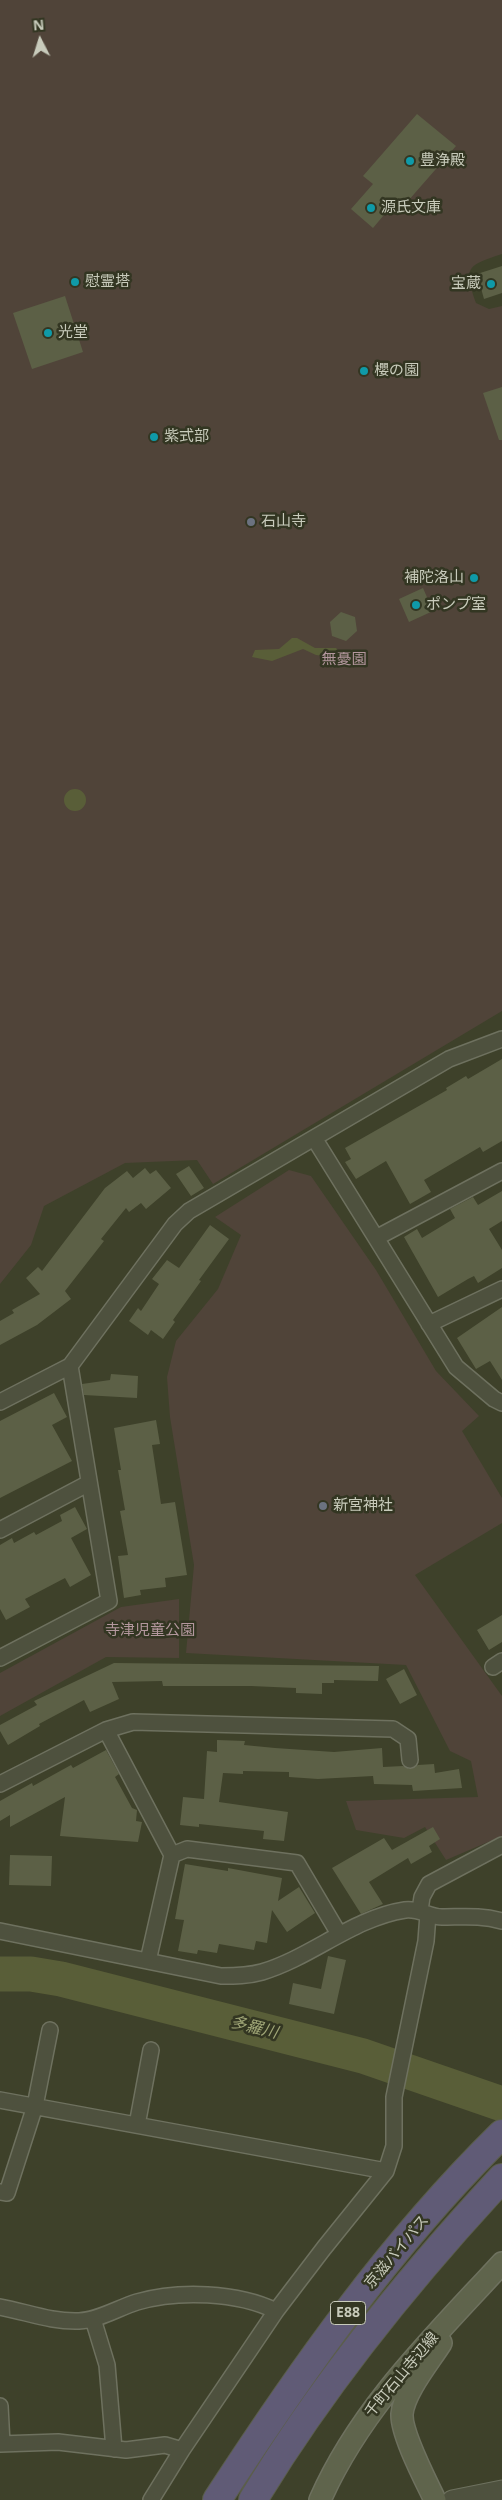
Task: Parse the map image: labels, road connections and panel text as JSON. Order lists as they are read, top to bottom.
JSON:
{
  "streets": {
    "highway": ["京滋バイパス", "E88"],
    "main road": ["千町石山寺辺線"]
  },
  "water": ["多羅川"],
  "parks": ["無憂園", "寺津児童公園"],
  "places": [
    "豊浄殿",
    "源氏文庫",
    "慰霊塔",
    "宝蔵",
    "光堂",
    "櫻の園",
    "紫式部",
    "石山寺",
    "補陀洛山",
    "ポンプ室",
    "新宮神社"
  ],
  "north": "top"
}
